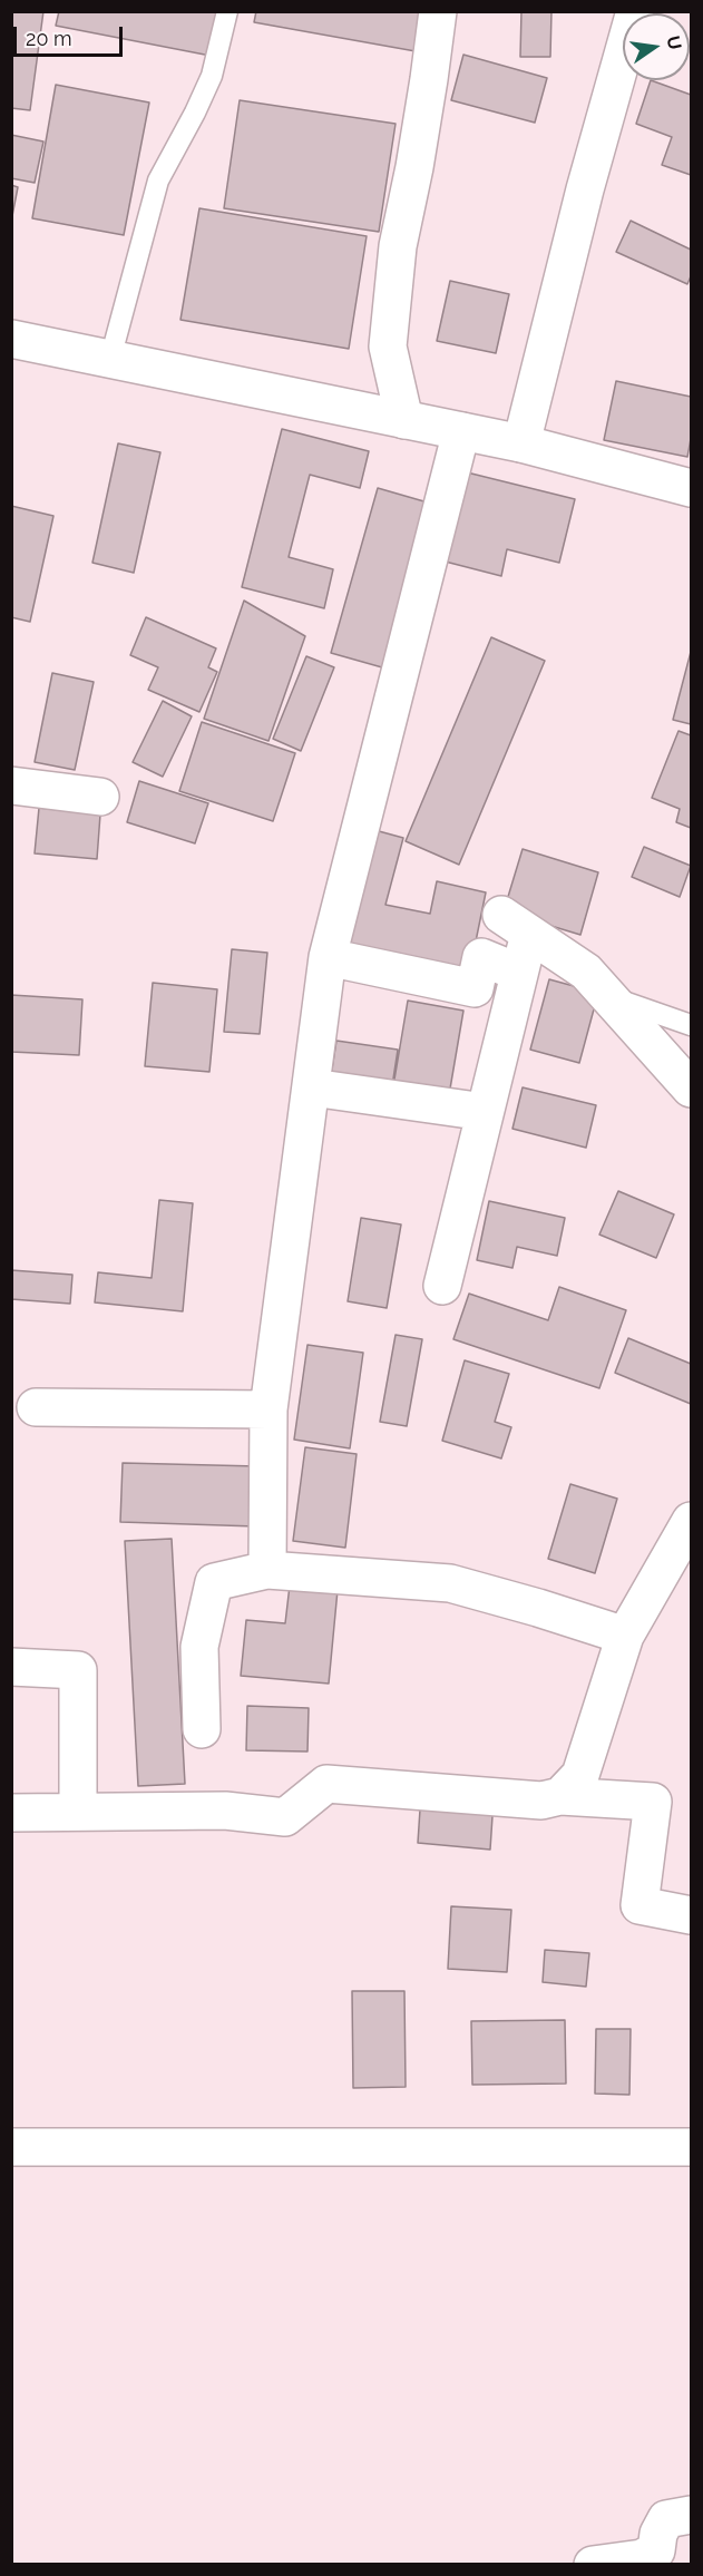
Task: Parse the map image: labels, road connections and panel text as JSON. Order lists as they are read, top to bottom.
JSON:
{
  "scale_bar": "20 m",
  "north": "right"
}
